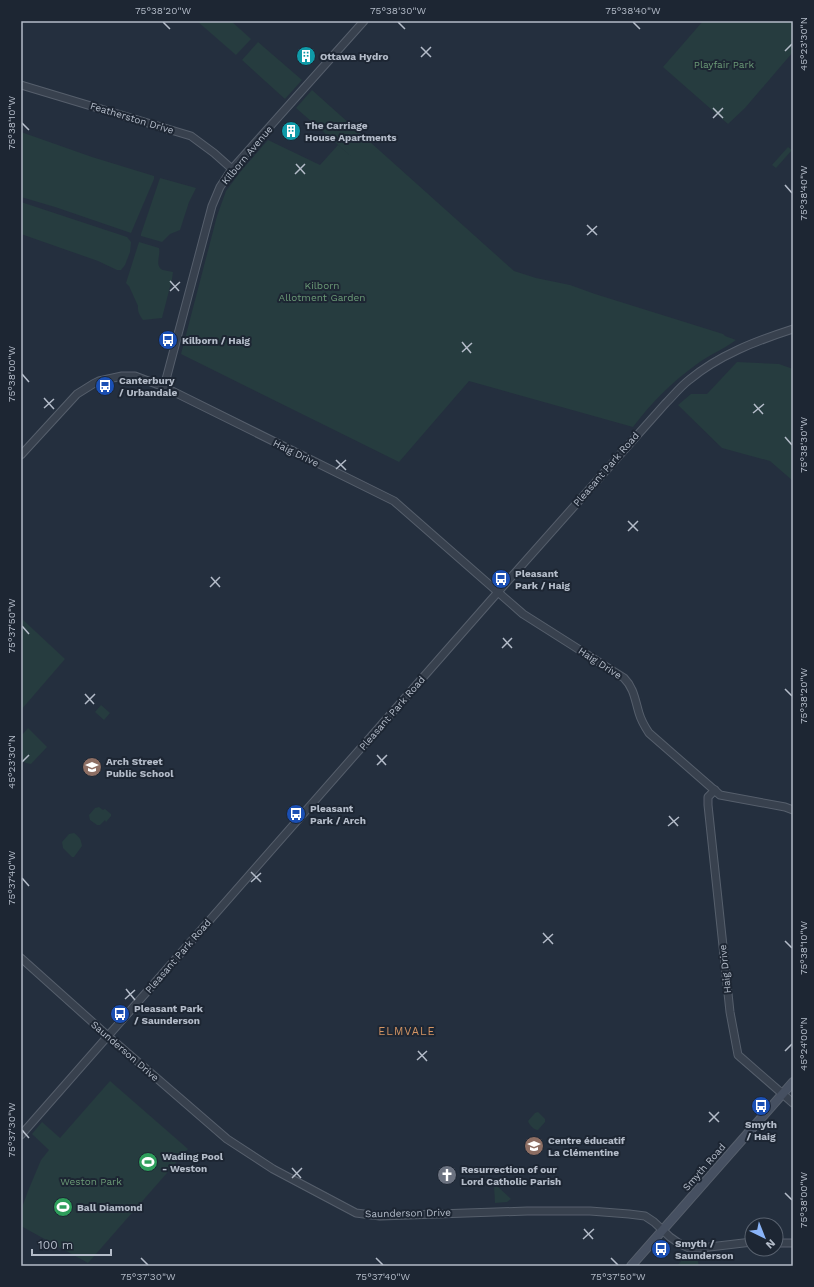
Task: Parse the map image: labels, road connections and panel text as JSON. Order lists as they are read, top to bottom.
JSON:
{
  "streets": {
    "main road": ["Smyth Road"],
    "street": [
      "Featherston Drive",
      "Kilborn Avenue",
      "Haig Drive",
      "Pleasant Park Road",
      "Saunderson Drive"
    ]
  },
  "crossings": [
    ["Featherston Drive", "Kilborn Avenue"],
    ["Kilborn Avenue", "Haig Drive"],
    ["Haig Drive", "Pleasant Park Road"],
    ["Haig Drive", "Smyth Road"],
    ["Pleasant Park Road", "Saunderson Drive"],
    ["Saunderson Drive", "Smyth Road"]
  ],
  "districts": ["ELMVALE"],
  "parks": ["Playfair Park", "Kilborn Allotment Garden", "Weston Park"],
  "places": {
    "building": ["Ottawa Hydro", "The Carriage House Apartments"],
    "bus stop": [
      "Kilborn / Haig",
      "Canterbury / Urbandale",
      "Pleasant Park / Haig",
      "Pleasant Park / Arch",
      "Pleasant Park / Saunderson",
      "Smyth / Haig",
      "Smyth / Saunderson"
    ],
    "school or university": ["Arch Street Public School", "Centre éducatif La Clémentine"],
    "sports": ["Wading Pool - Weston", "Ball Diamond"],
    "church": ["Resurrection of our Lord Catholic Parish"]
  },
  "scale_bar": "100 m",
  "north": "bottom right",
  "coordinates": [
    "75°38'20\"W",
    "75°38'30\"W",
    "75°38'40\"W",
    "45°23'30\"N",
    "75°38'10\"W",
    "75°38'00\"W",
    "75°37'50\"W",
    "75°37'40\"W",
    "45°24'00\"N",
    "75°37'30\"W"
  ]
}
